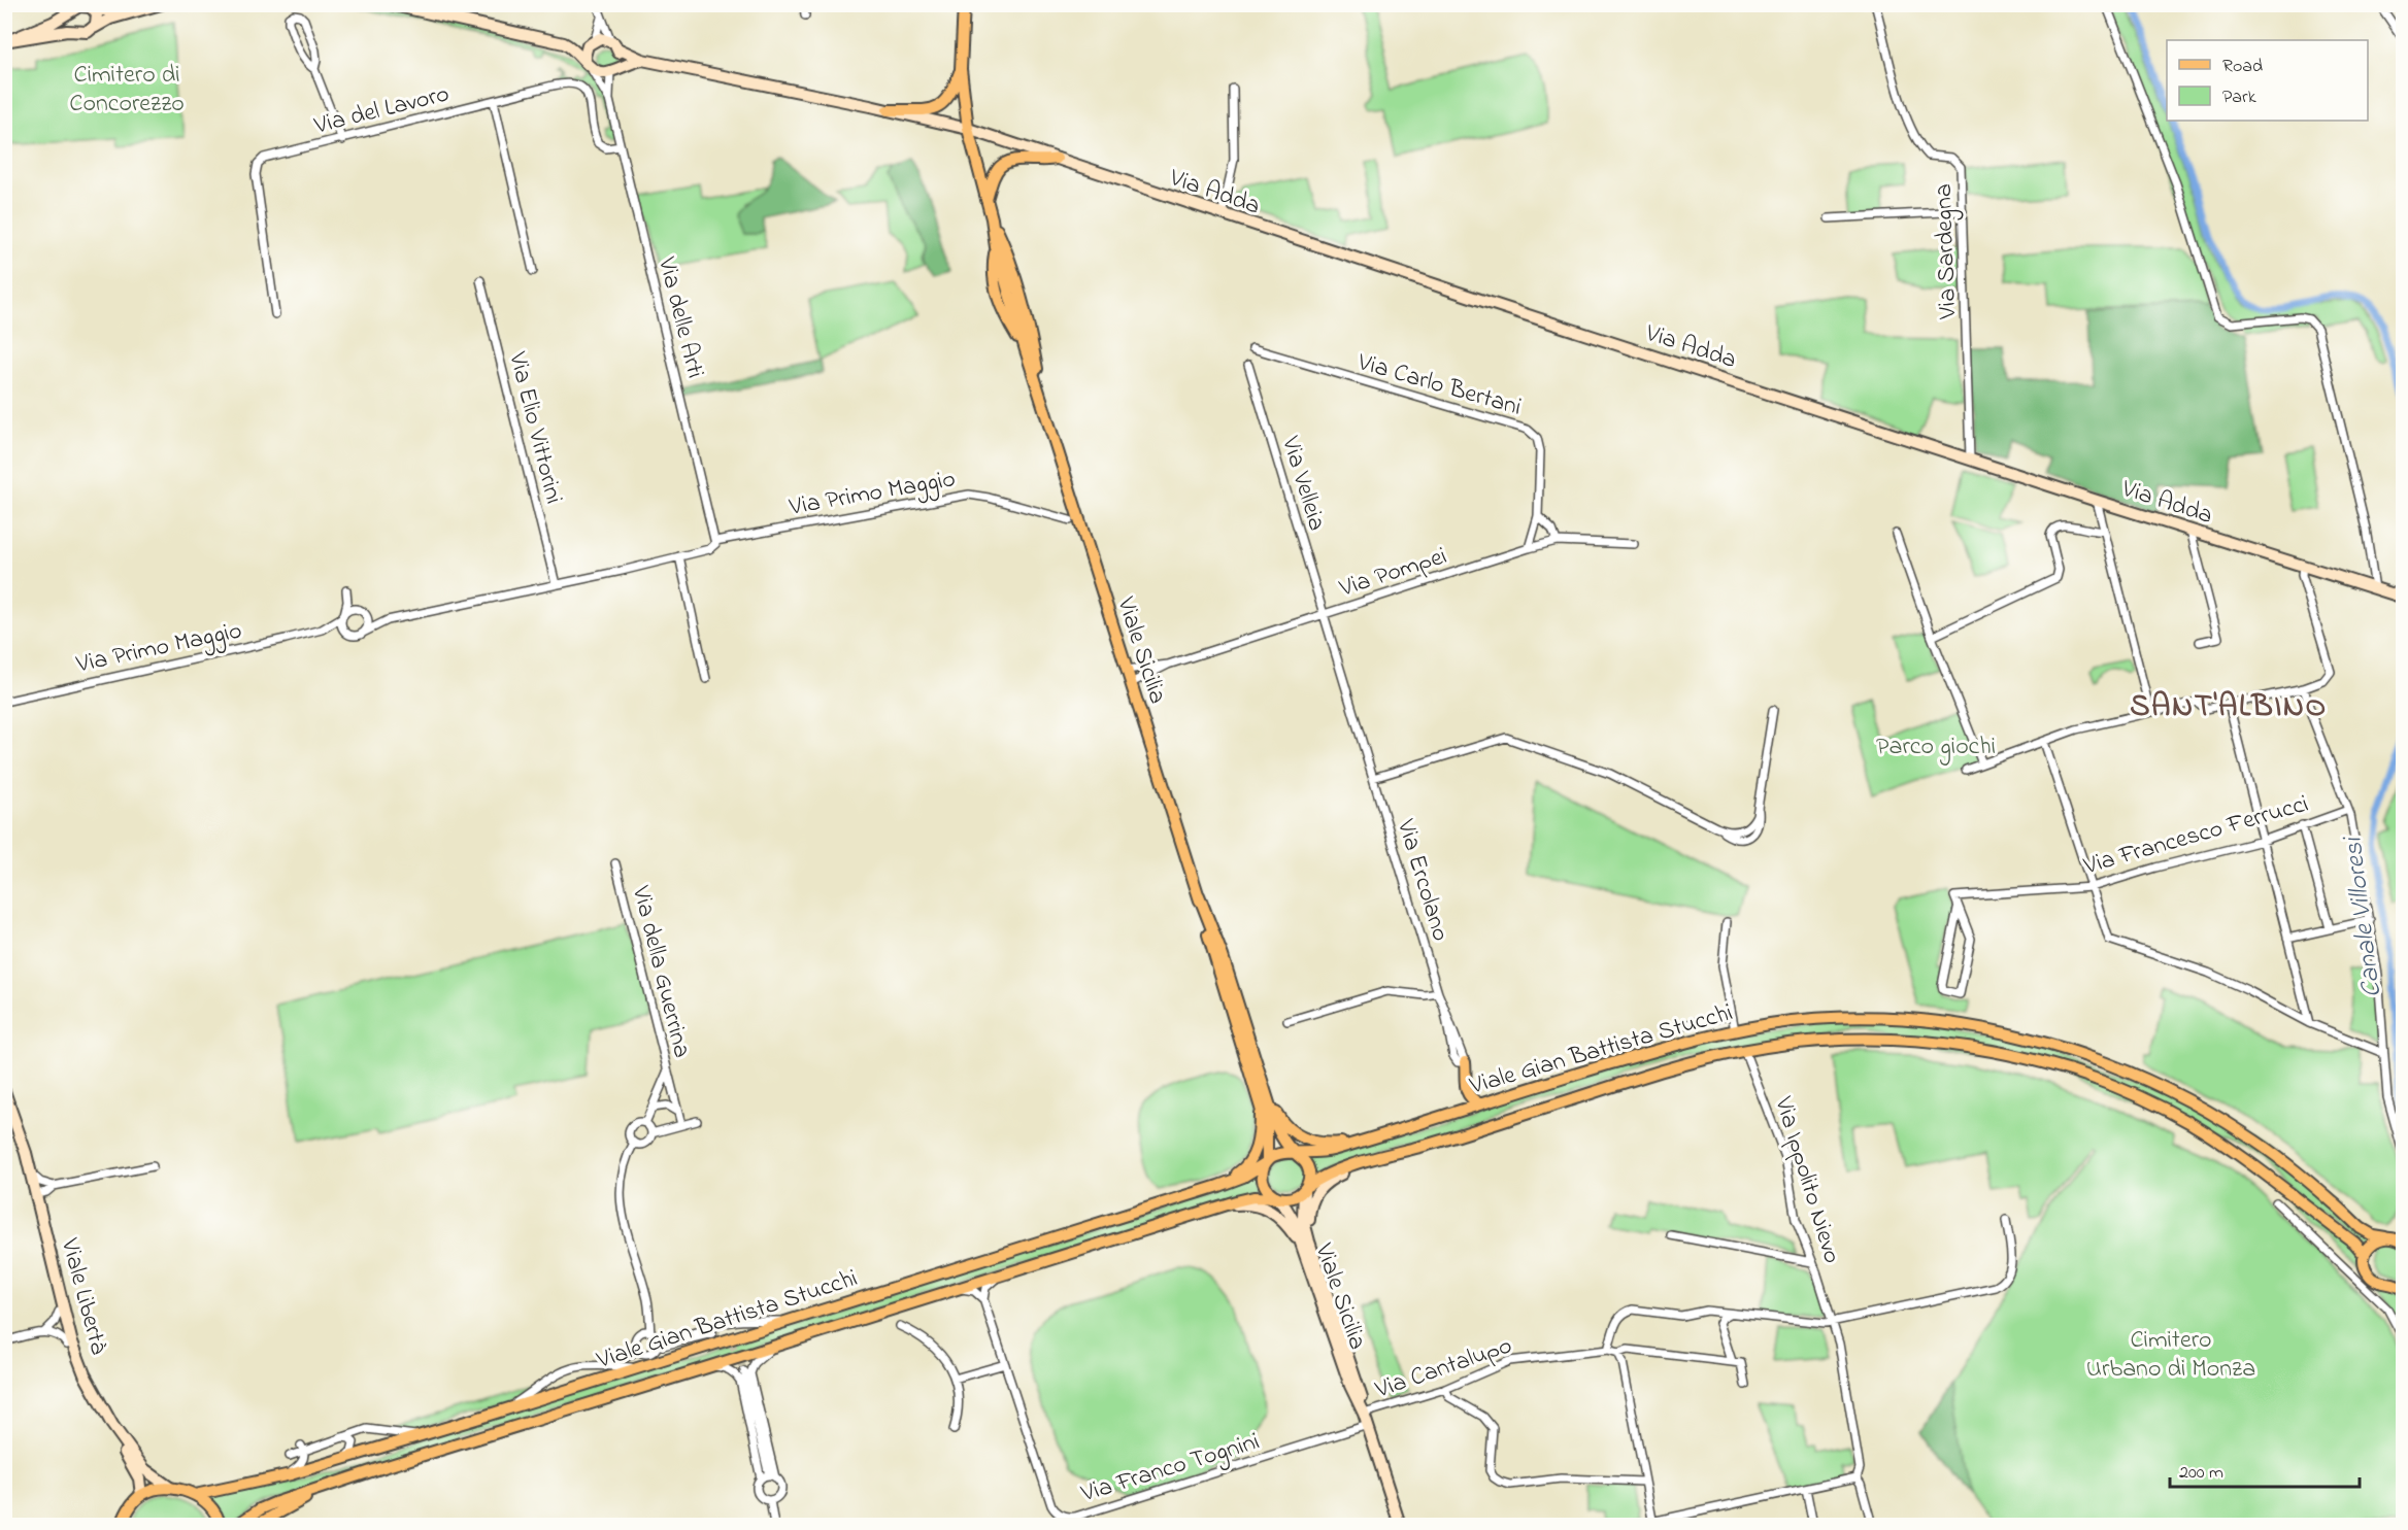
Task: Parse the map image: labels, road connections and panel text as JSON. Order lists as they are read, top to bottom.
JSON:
{
  "streets": {
    "main road": [
      "Via Adda",
      "Viale Sicilia",
      "Viale Gian Battista Stucchi",
      "Viale Libertà"
    ],
    "street": [
      "Via del Lavoro",
      "Via Sardegna",
      "Via delle Arti",
      "Via Carlo Bertani",
      "Via Elio Vittorini",
      "Via Velleia",
      "Via Primo Maggio",
      "Via Pompei",
      "Via Francesco Ferrucci",
      "Via Ercolano",
      "Via della Guerrina",
      "Via Ippolito Nievo",
      "Via Cantalupo",
      "Via Franco Tognini"
    ]
  },
  "crossings": [
    ["Via del Lavoro", "Via delle Arti"],
    ["Via Adda", "Via Sardegna"],
    ["Via Adda", "Via delle Arti"],
    ["Via Adda", "Viale Sicilia"],
    ["Via delle Arti", "Via Primo Maggio"],
    ["Via Carlo Bertani", "Via Pompei"],
    ["Via Elio Vittorini", "Via Primo Maggio"],
    ["Via Velleia", "Via Pompei"],
    ["Via Velleia", "Via Ercolano"],
    ["Via Pompei", "Viale Sicilia"],
    ["Via Pompei", "Via Ercolano"],
    ["Viale Sicilia", "Viale Gian Battista Stucchi"],
    ["Viale Sicilia", "Via Cantalupo"],
    ["Viale Sicilia", "Via Franco Tognini"],
    ["Viale Gian Battista Stucchi", "Via Ippolito Nievo"],
    ["Viale Gian Battista Stucchi", "Viale Libertà"]
  ],
  "districts": ["SANT'ALBINO"],
  "water": ["Canale Villoresi"],
  "parks": ["Cimitero di Concorezzo", "Parco giochi", "Cimitero Urbano di Monza"],
  "legend": ["Road", "Park"],
  "scale_bar": "200 m"
}
